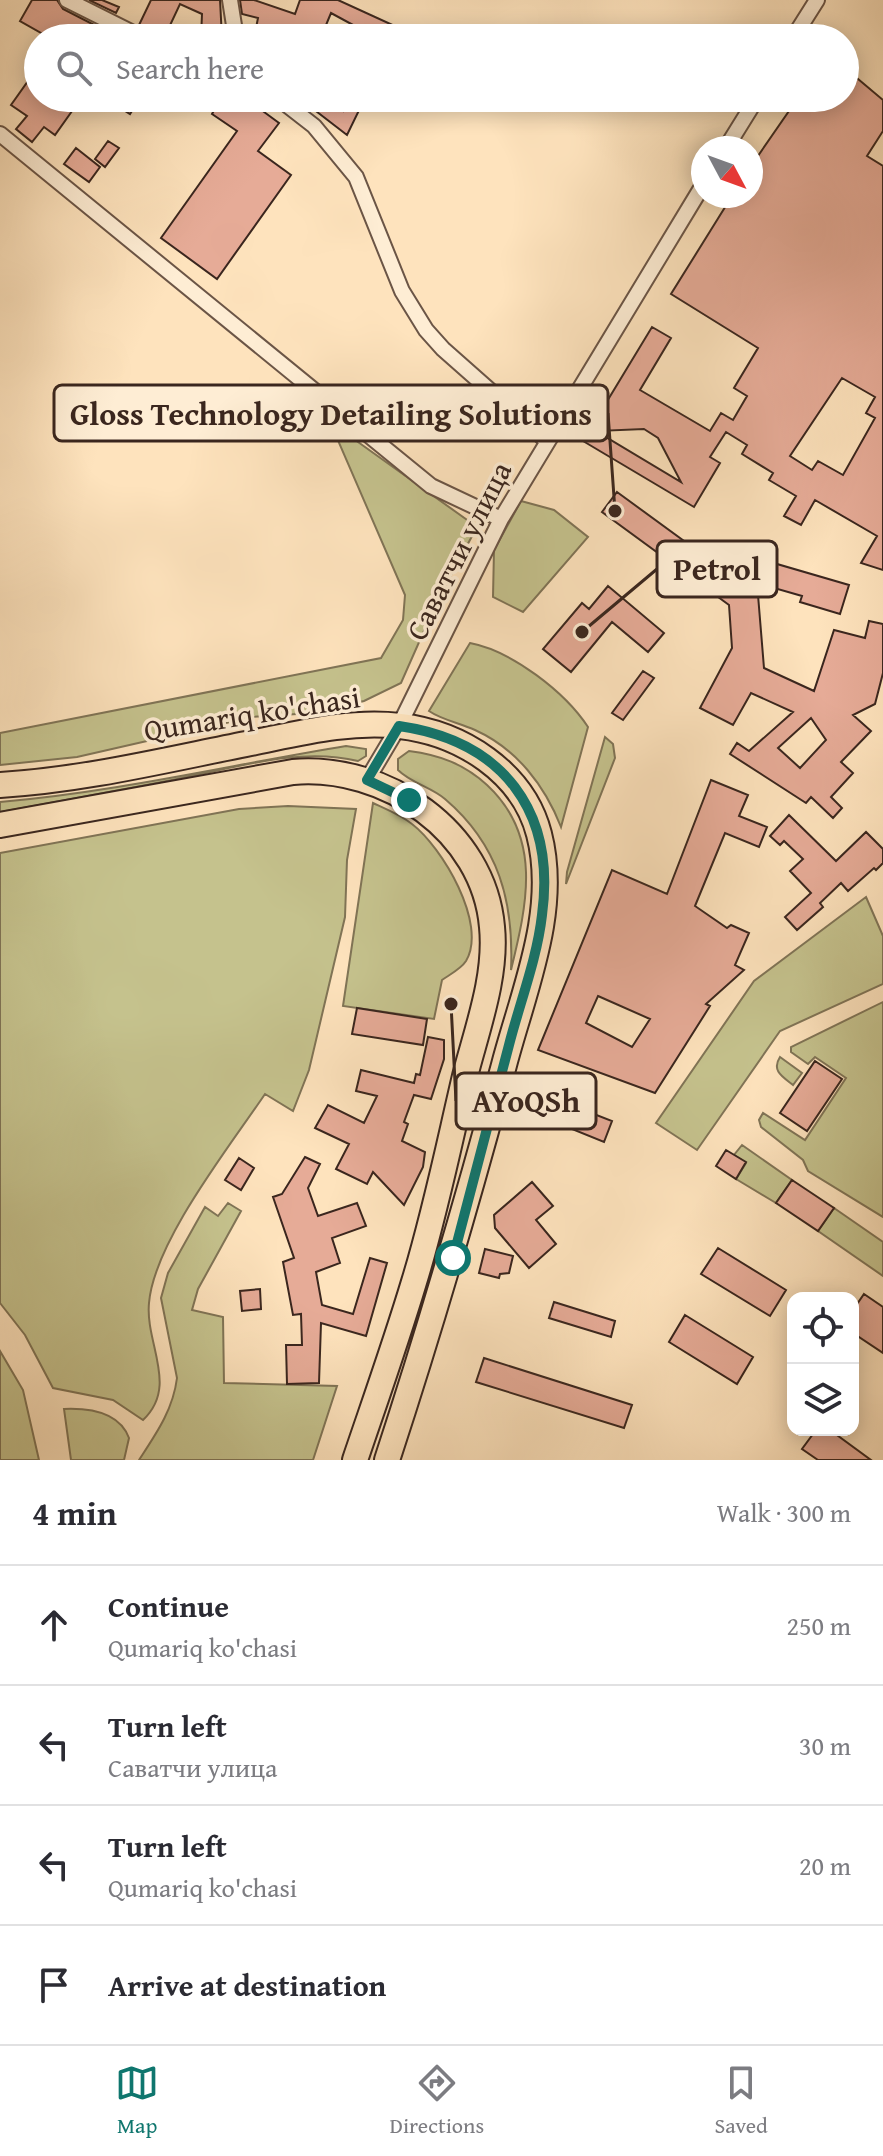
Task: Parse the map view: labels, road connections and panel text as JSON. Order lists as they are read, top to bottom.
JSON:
{
  "streets": {
    "main road": ["Qumariq ko'chasi"],
    "street": ["Саватчи улица"]
  },
  "crossings": [
    ["Саватчи улица", "Qumariq ko'chasi"]
  ],
  "places": ["Gloss Technology Detailing Solutions", "Petrol", "AYoQSh"],
  "north": "bottom right",
  "page": {
    "search": "Search here",
    "heading": ["4 min", "Walk · 300 m"],
    "list": [
      ["Continue", "Qumariq ko'chasi", "250 m"],
      ["Turn left", "Саватчи улица", "30 m"],
      ["Turn left", "Qumariq ko'chasi", "20 m"],
      "Arrive at destination"
    ],
    "nav": ["Map", "Directions", "Saved"]
  }
}
